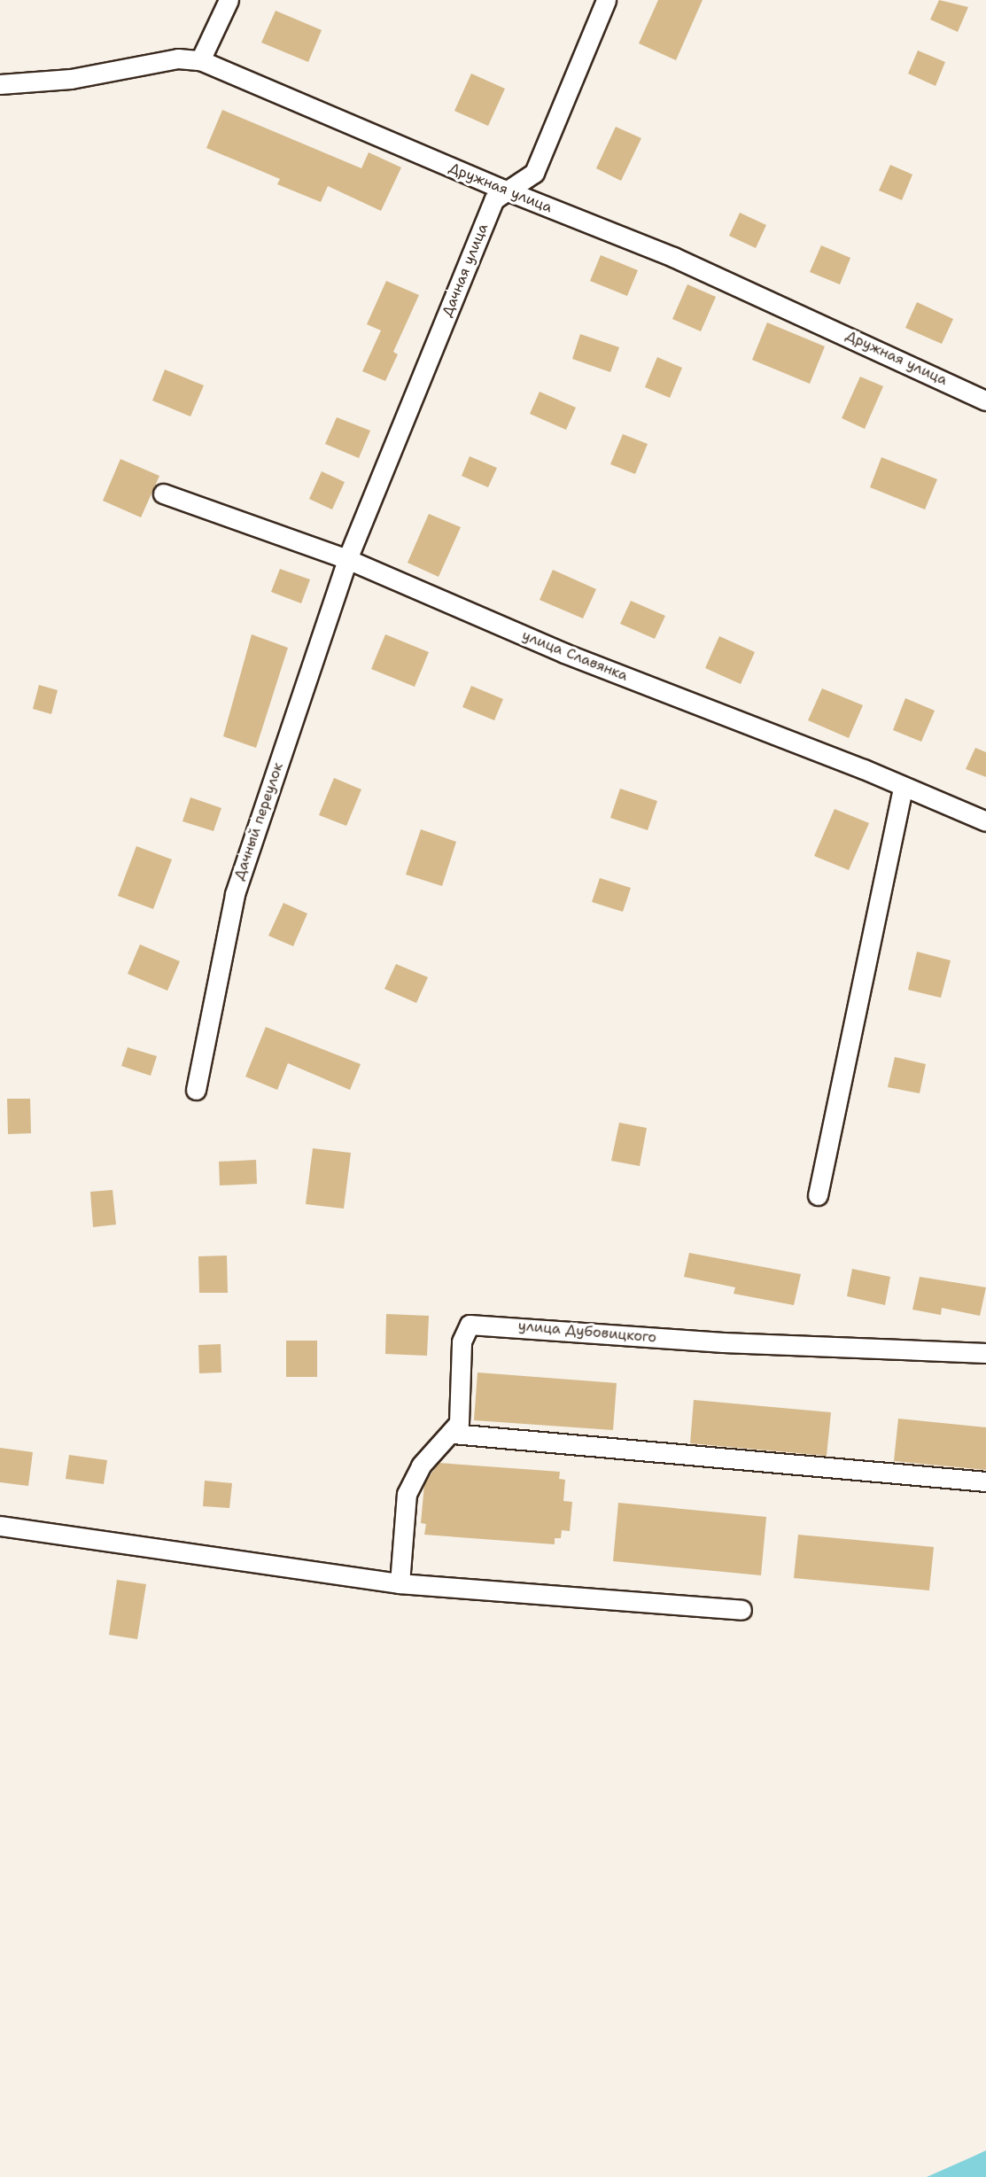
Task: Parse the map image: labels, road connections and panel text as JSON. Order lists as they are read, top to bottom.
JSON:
{
  "streets": {
    "street": [
      "Дружная улица",
      "Дачная улица",
      "улица Славянка",
      "Дачный переулок",
      "улица Дубовицкого"
    ]
  },
  "crossings": [
    ["Дружная улица", "Дачная улица"],
    ["Дачная улица", "улица Славянка"],
    ["Дачная улица", "Дачный переулок"],
    ["улица Славянка", "Дачный переулок"]
  ]
}
